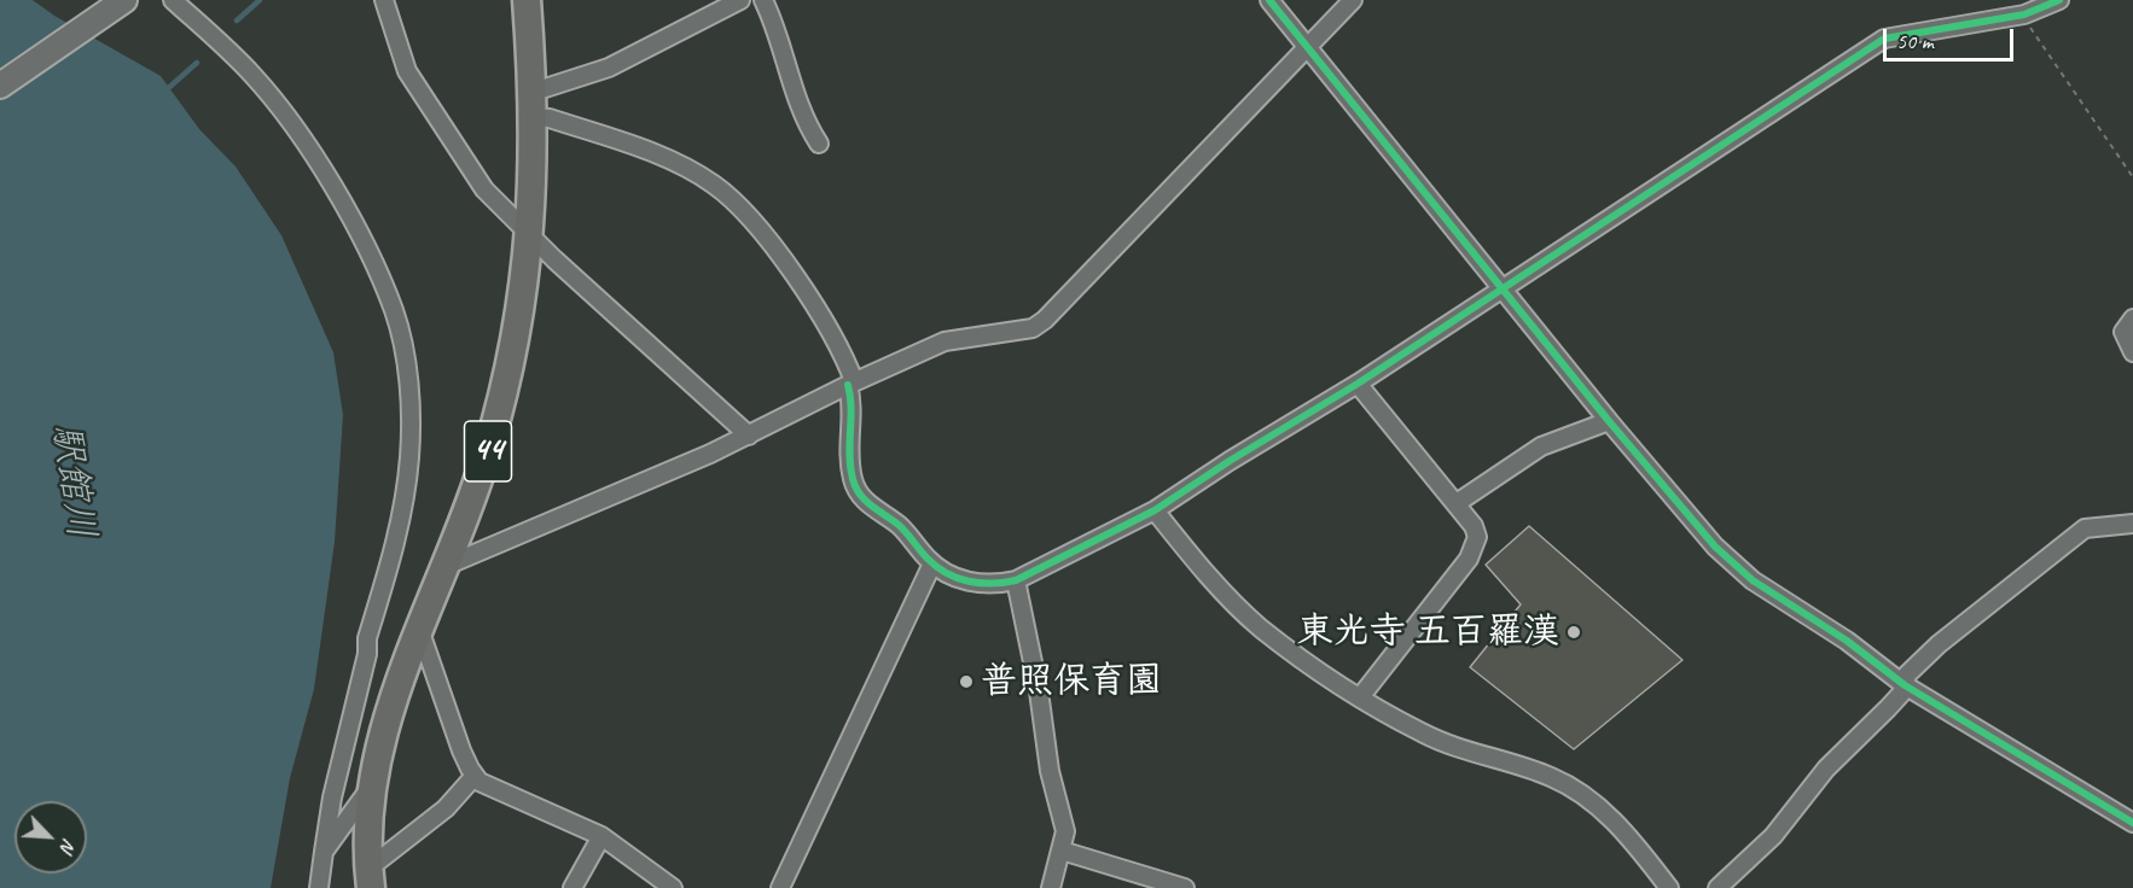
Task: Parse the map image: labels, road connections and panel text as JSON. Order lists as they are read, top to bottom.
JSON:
{
  "streets": {
    "main road": ["44"]
  },
  "water": ["駅館川"],
  "places": ["東光寺 五百羅漢", "普照保育園"],
  "scale_bar": "50 m",
  "north": "bottom right"
}
